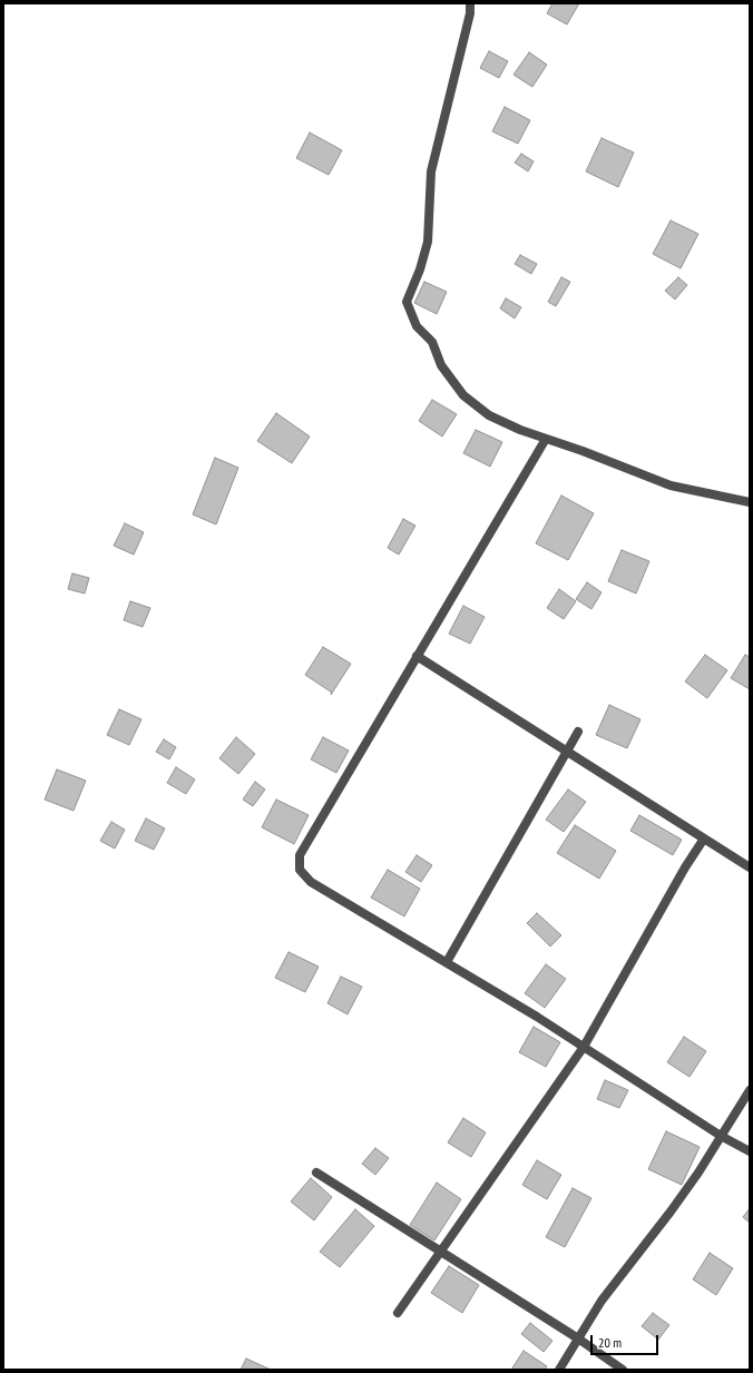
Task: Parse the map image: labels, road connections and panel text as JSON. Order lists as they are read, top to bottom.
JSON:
{
  "scale_bar": "20 m"
}
